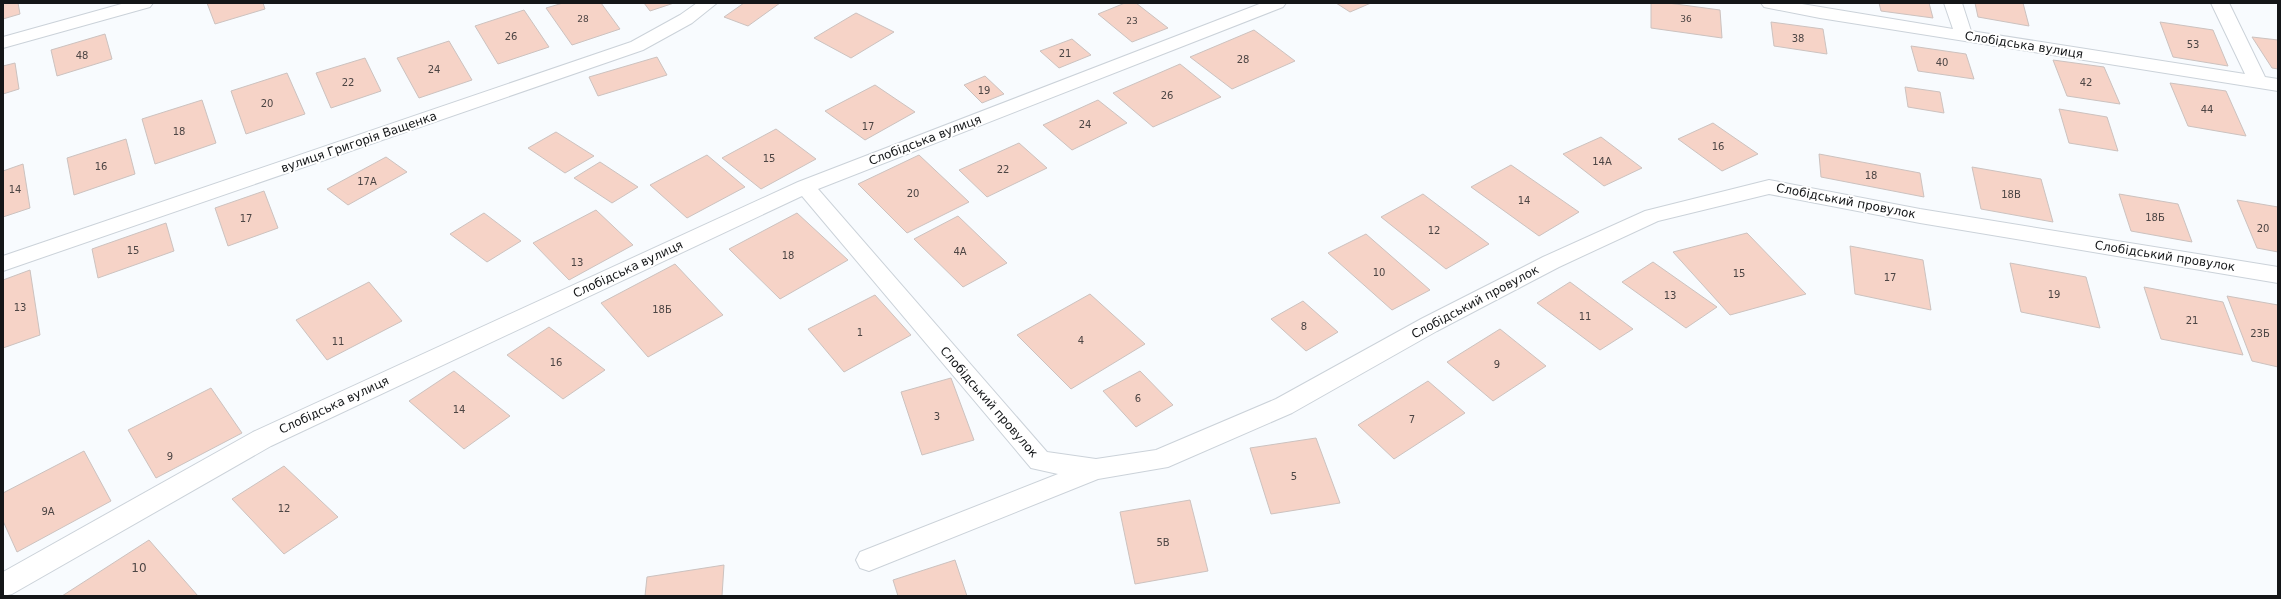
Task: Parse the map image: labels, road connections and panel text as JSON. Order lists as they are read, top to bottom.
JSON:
{
  "streets": {
    "street": ["Слобідська вулиця", "вулиця Григорія Ващенка", "Слобідський провулок"]
  },
  "crossings": [
    ["Слобідська вулиця", "Слобідський провулок"]
  ],
  "house_numbers": [
    "28",
    "36",
    "23",
    "26",
    "38",
    "53",
    "21",
    "48",
    "28",
    "40",
    "24",
    "22",
    "42",
    "19",
    "26",
    "20",
    "44",
    "24",
    "17",
    "18",
    "16",
    "15",
    "14А",
    "16",
    "22",
    "18",
    "17А",
    "14",
    "20",
    "18В",
    "14",
    "18Б",
    "17",
    "20",
    "12",
    "15",
    "4А",
    "18",
    "13",
    "10",
    "15",
    "17",
    "19",
    "13",
    "13",
    "18Б",
    "11",
    "21",
    "8",
    "1",
    "23Б",
    "4",
    "11",
    "16",
    "9",
    "6",
    "14",
    "3",
    "7",
    "9",
    "5",
    "12",
    "9А",
    "5В",
    "10"
  ]
}
